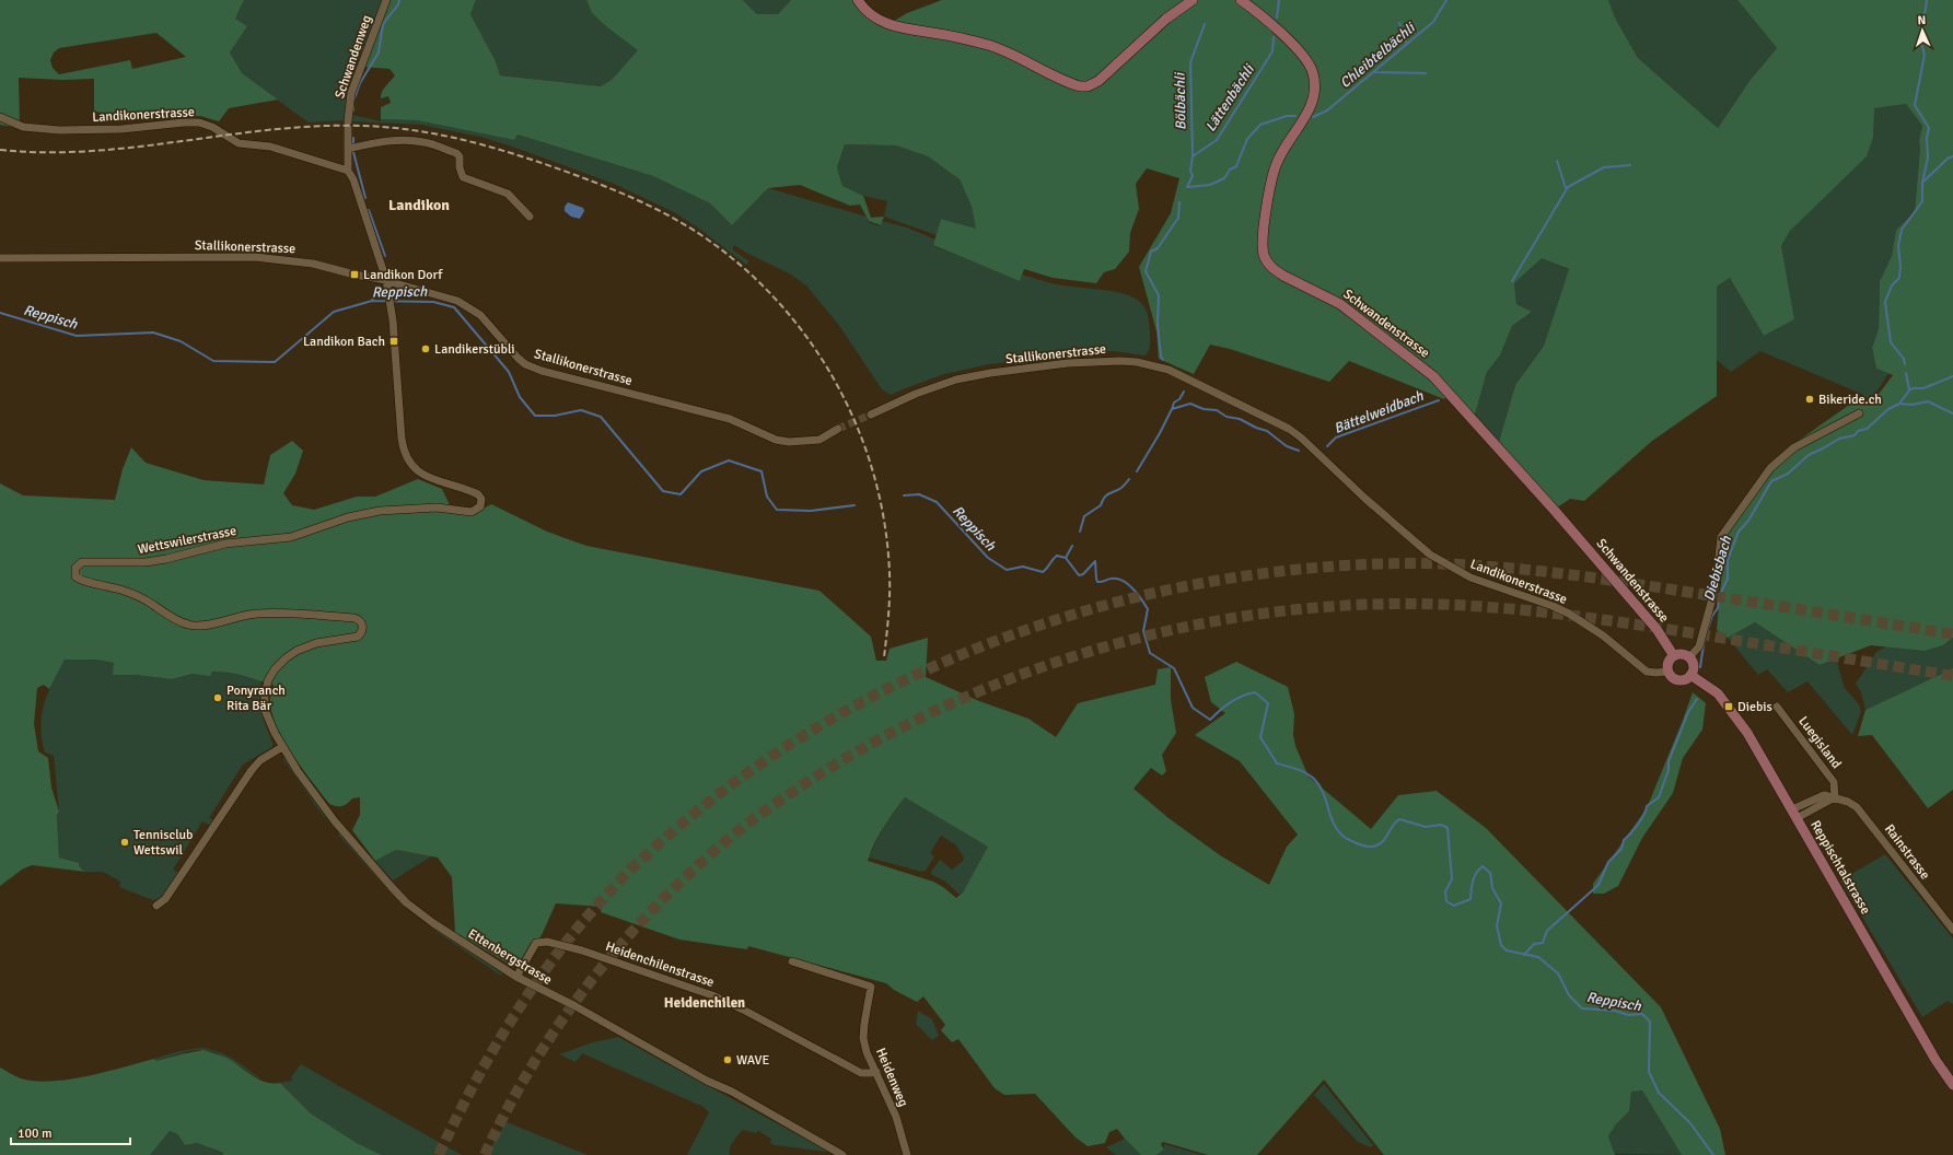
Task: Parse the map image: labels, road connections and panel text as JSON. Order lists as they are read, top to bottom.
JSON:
{
  "streets": {
    "main road": ["Schwandenstrasse", "Reppischtalstrasse"],
    "street": [
      "Schwandenweg",
      "Landikonerstrasse",
      "Stallikonerstrasse",
      "Wettswilerstrasse",
      "Luegisland",
      "Rainstrasse",
      "Ettenbergstrasse",
      "Heidenchilenstrasse",
      "Heidenweg"
    ]
  },
  "crossings": [
    ["Schwandenweg", "Landikonerstrasse"],
    ["Landikonerstrasse", "Stallikonerstrasse"],
    ["Landikonerstrasse", "Schwandenstrasse"],
    ["Landikonerstrasse", "Reppischtalstrasse"],
    ["Stallikonerstrasse", "Wettswilerstrasse"],
    ["Schwandenstrasse", "Reppischtalstrasse"],
    ["Wettswilerstrasse", "Ettenbergstrasse"],
    ["Luegisland", "Rainstrasse"],
    ["Rainstrasse", "Reppischtalstrasse"],
    ["Ettenbergstrasse", "Heidenchilenstrasse"],
    ["Heidenchilenstrasse", "Heidenweg"]
  ],
  "districts": ["Landikon", "Heidenchilen"],
  "water": [
    "Chleibtelbächli",
    "Lättenbächli",
    "Bölbächli",
    "Reppisch",
    "Bättelweidbach",
    "Diebisbach"
  ],
  "places": {
    "transit": ["Landikon Dorf", "Landikon Bach", "Diebis"],
    "other": [
      "Landikerstübli",
      "Bikeride.ch",
      "Ponyranch Rita Bär",
      "Tennisclub Wettswil",
      "WAVE"
    ]
  },
  "scale_bar": "100 m",
  "north": "top"
}
